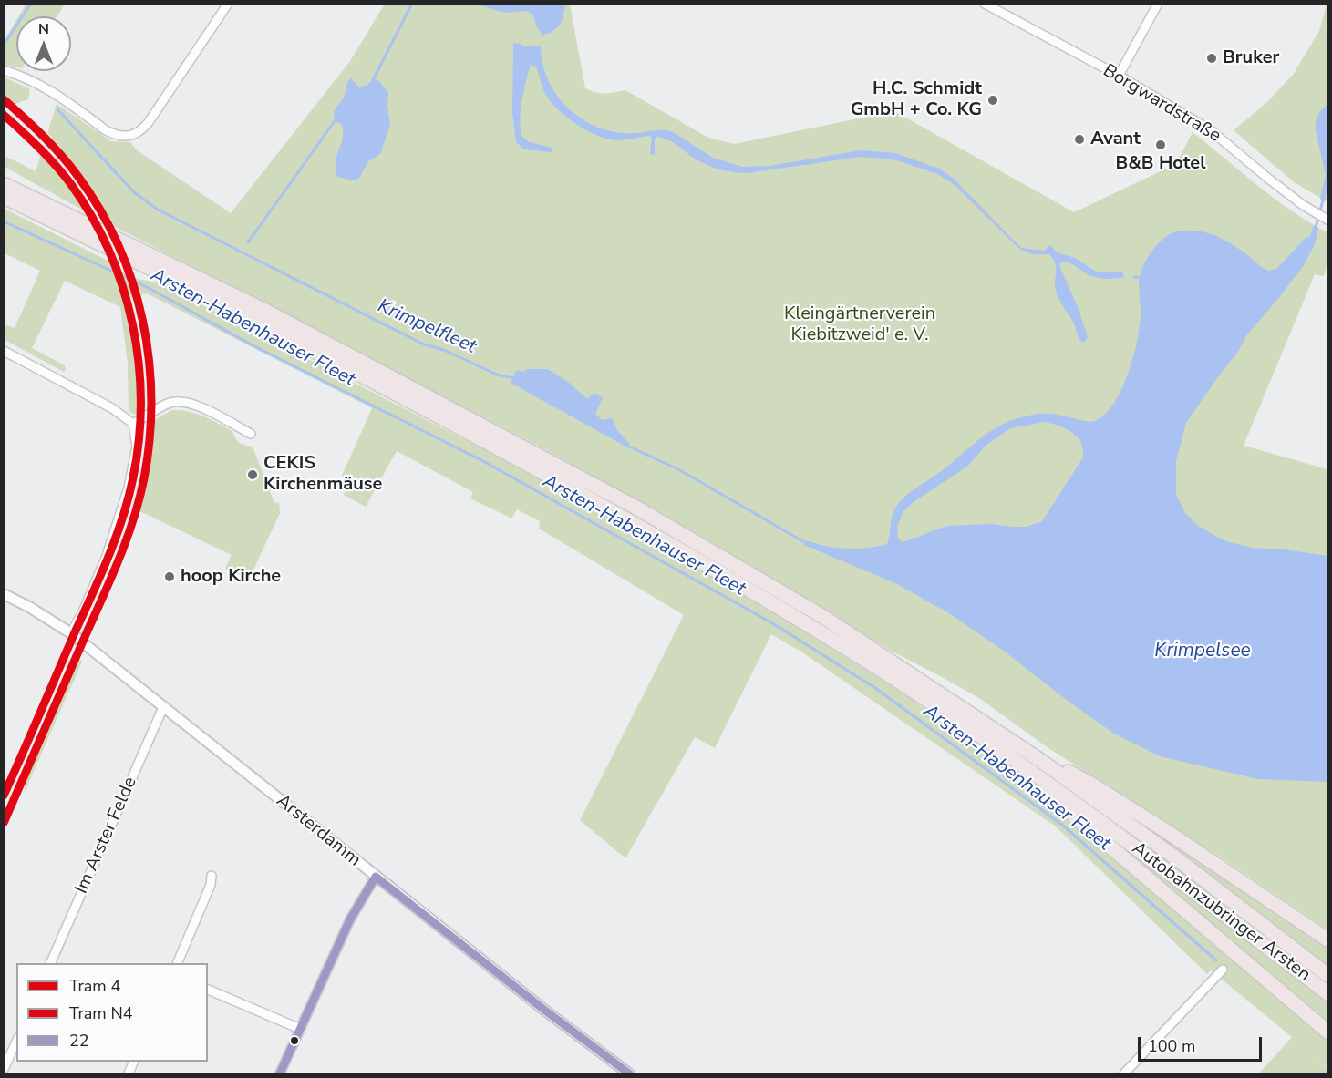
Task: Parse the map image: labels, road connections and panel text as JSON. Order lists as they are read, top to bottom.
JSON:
{
  "streets": {
    "highway": ["Autobahnzubringer Arsten"],
    "street": ["Borgwardstraße", "Arsterdamm", "Im Arster Felde"]
  },
  "crossings": [
    ["Arsterdamm", "Im Arster Felde"]
  ],
  "water": ["Krimpelfleet", "Arsten-Habenhauser Fleet", "Krimpelsee"],
  "parks": ["Kleingärtnerverein Kiebitzweid' e. V."],
  "places": [
    "Bruker",
    "H.C. Schmidt GmbH + Co. KG",
    "Avant",
    "B&B Hotel",
    "CEKIS Kirchenmäuse",
    "hoop Kirche"
  ],
  "lines": ["tram line 4", "tram line N4", "transit line 22"],
  "legend": ["Tram 4", "Tram N4", "22"],
  "scale_bar": "100 m",
  "north": "top"
}
